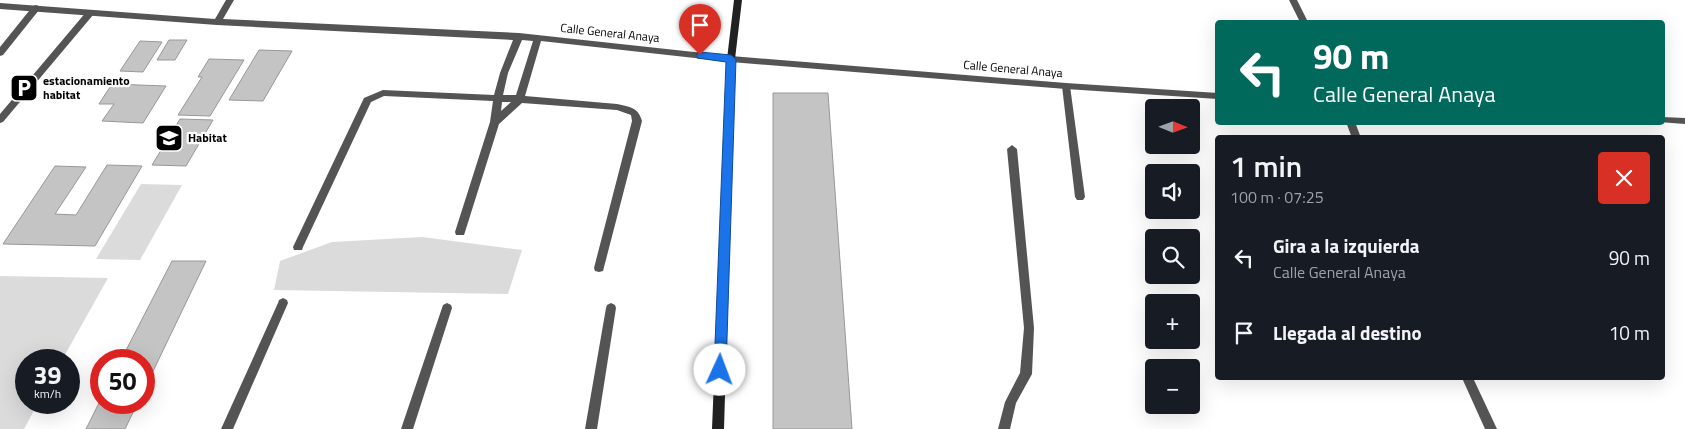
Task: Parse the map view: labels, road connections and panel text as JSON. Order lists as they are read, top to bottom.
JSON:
{
  "streets": {
    "street": ["Calle General Anaya"]
  },
  "places": {
    "parking": ["estacionamiento habitat"],
    "school or university": ["Habitat"]
  },
  "north": "right",
  "page": {
    "turn": ["90 m", "Calle General Anaya"],
    "map_buttons": ["+", "−"],
    "heading": ["1 min", "100 m · 07:25"],
    "list": [
      {
        "name": "Gira a la izquierda",
        "note": "Calle General Anaya",
        "value": "90 m"
      },
      {
        "name": "Llegada al destino",
        "value": "10 m"
      }
    ],
    "speed": "39 km/h",
    "limit": "50"
  }
}
